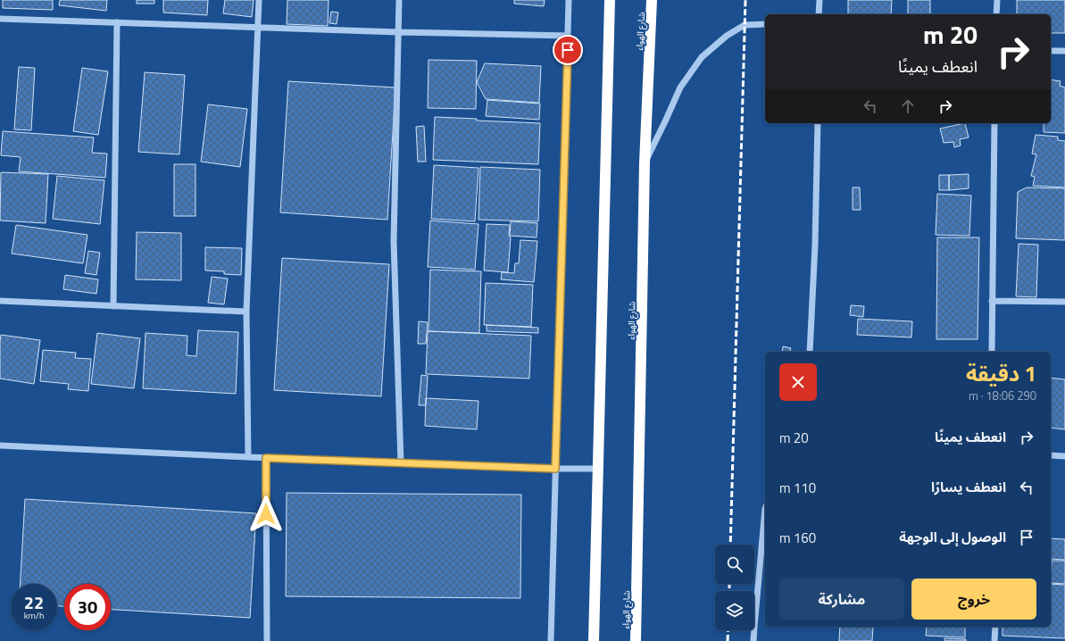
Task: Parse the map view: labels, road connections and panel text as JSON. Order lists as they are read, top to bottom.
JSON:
{
  "streets": {
    "highway": ["شارع الهواء"]
  },
  "page": {
    "turn": ["20 m", "انعطف يمينًا"],
    "heading": ["1 دقيقة", "290 m · 18:06"],
    "list": [
      {
        "name": "انعطف يمينًا",
        "value": "20 m"
      },
      {
        "name": "انعطف يسارًا",
        "value": "110 m"
      },
      {
        "name": "الوصول إلى الوجهة",
        "value": "160 m"
      }
    ],
    "buttons": ["خروج", "مشاركة"],
    "speed": "22 km/h",
    "limit": "30"
  }
}
